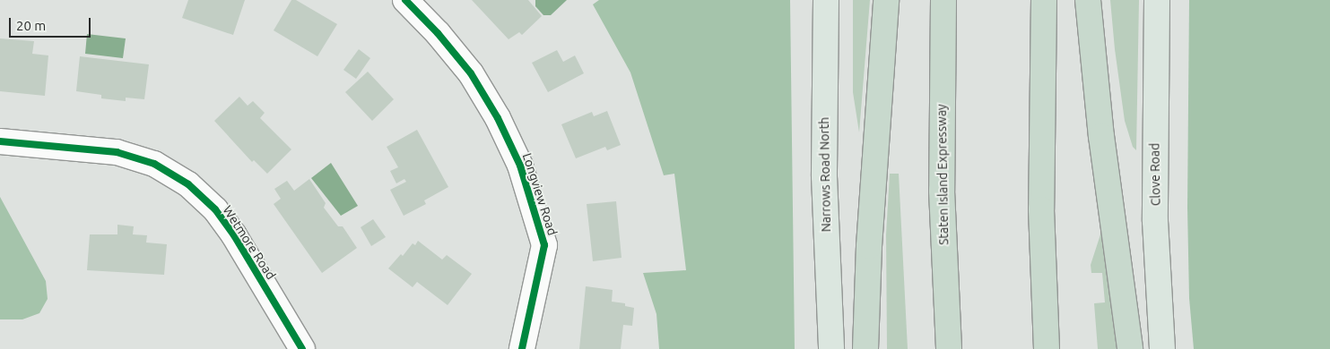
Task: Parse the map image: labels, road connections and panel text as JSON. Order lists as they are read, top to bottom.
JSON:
{
  "streets": {
    "highway": ["Staten Island Expressway"],
    "main road": ["Narrows Road North", "Clove Road"],
    "street": ["Longview Road", "Wetmore Road"]
  },
  "scale_bar": "20 m"
}
